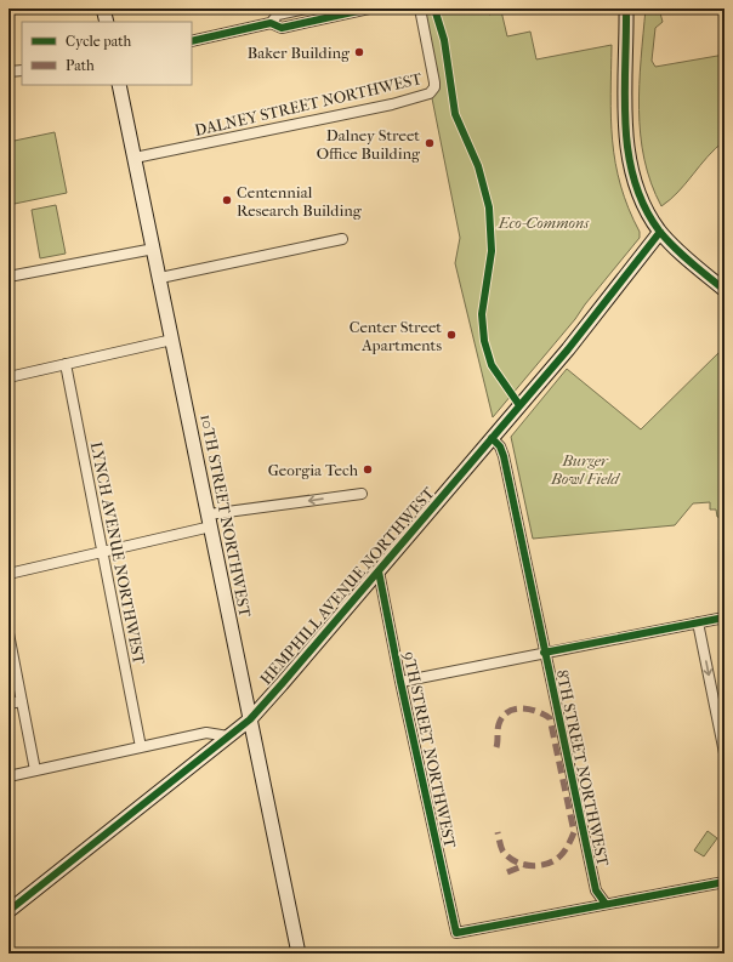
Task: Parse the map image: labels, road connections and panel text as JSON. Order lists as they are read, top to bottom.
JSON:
{
  "streets": {
    "street": [
      "DALNEY STREET NORTHWEST",
      "10TH STREET NORTHWEST",
      "LYNCH AVENUE NORTHWEST",
      "HEMPHILL AVENUE NORTHWEST",
      "9TH STREET NORTHWEST",
      "8TH STREET NORTHWEST"
    ]
  },
  "crossings": [
    ["DALNEY STREET NORTHWEST", "10TH STREET NORTHWEST"],
    ["10TH STREET NORTHWEST", "HEMPHILL AVENUE NORTHWEST"],
    ["HEMPHILL AVENUE NORTHWEST", "9TH STREET NORTHWEST"],
    ["HEMPHILL AVENUE NORTHWEST", "8TH STREET NORTHWEST"],
    ["9TH STREET NORTHWEST", "8TH STREET NORTHWEST"]
  ],
  "parks": ["Eco-Commons", "Burger Bowl Field"],
  "places": [
    "Baker Building",
    "Dalney Street Office Building",
    "Centennial Research Building",
    "Center Street Apartments",
    "Georgia Tech"
  ],
  "legend": ["Cycle path", "Path"]
}
